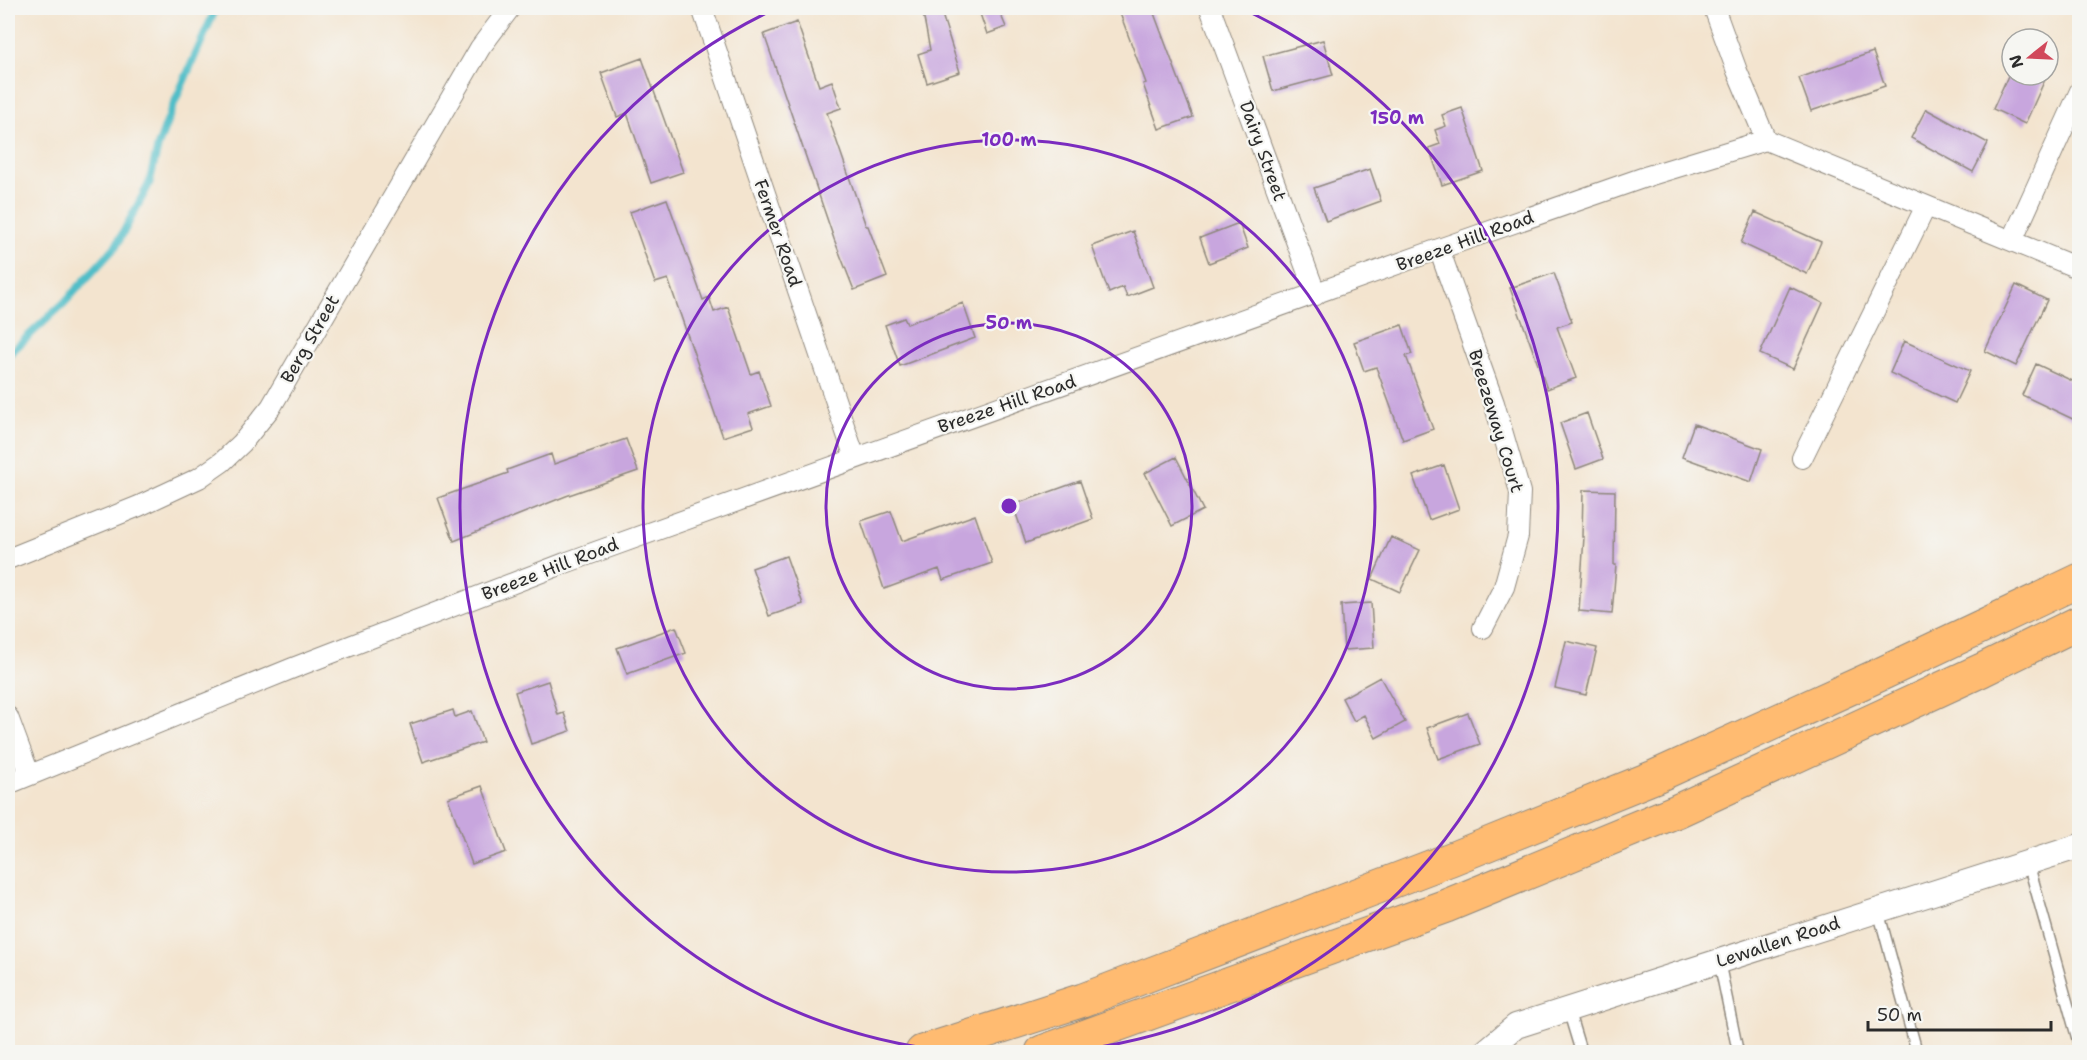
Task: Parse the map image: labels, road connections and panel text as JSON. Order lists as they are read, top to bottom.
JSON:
{
  "streets": {
    "street": [
      "Dairy Street",
      "Fermer Road",
      "Breeze Hill Road",
      "Berg Street",
      "Breezeway Court",
      "Lewallen Road"
    ]
  },
  "crossings": [
    ["Dairy Street", "Breeze Hill Road"],
    ["Fermer Road", "Breeze Hill Road"],
    ["Breeze Hill Road", "Breezeway Court"]
  ],
  "scale_bar": "50 m",
  "north": "left",
  "rings": ["150 m", "100 m", "50 m"]
}
